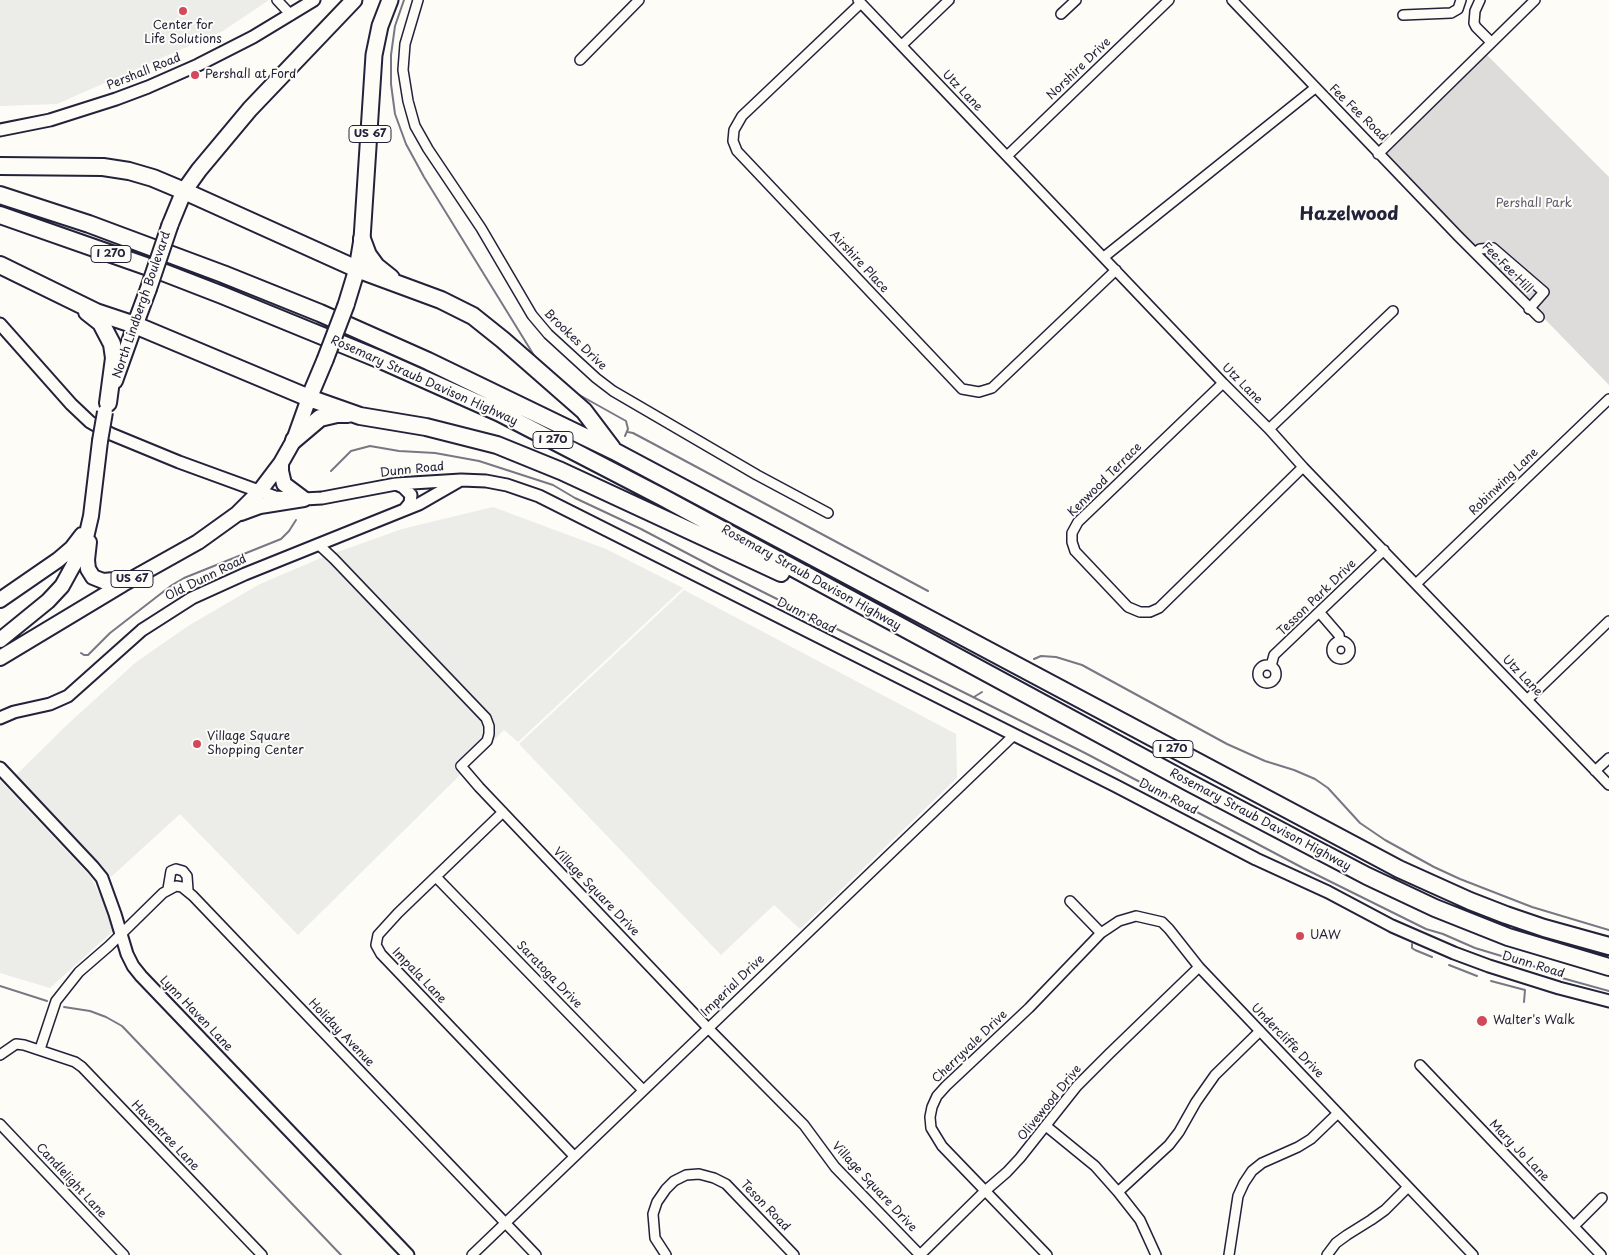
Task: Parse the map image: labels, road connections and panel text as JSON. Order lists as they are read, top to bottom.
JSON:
{
  "streets": {
    "highway": [
      "US 67",
      "I 270",
      "North Lindbergh Boulevard",
      "Rosemary Straub Davison Highway"
    ],
    "street": [
      "Norshire Drive",
      "Pershall Road",
      "Utz Lane",
      "Fee Fee Road",
      "Airshire Place",
      "Fee Fee Hill",
      "Brookes Drive",
      "Dunn Road",
      "Kenwood Terrace",
      "Robinwing Lane",
      "Old Dunn Road",
      "Tesson Park Drive",
      "Village Square Drive",
      "Saratoga Drive",
      "Impala Lane",
      "Imperial Drive",
      "Lynn Haven Lane",
      "Holiday Avenue",
      "Undercliffe Drive",
      "Cherryvale Drive",
      "Olivewood Drive",
      "Haventree Lane",
      "Mary Jo Lane",
      "Candlelight Lane",
      "Teson Road"
    ]
  },
  "crossings": [
    ["Norshire Drive", "Utz Lane"],
    ["Utz Lane", "Fee Fee Road"],
    ["Utz Lane", "Airshire Place"],
    ["Utz Lane", "Kenwood Terrace"],
    ["Utz Lane", "Robinwing Lane"],
    ["Utz Lane", "Tesson Park Drive"],
    ["Fee Fee Road", "Fee Fee Hill"],
    ["US 67", "Dunn Road"],
    ["Dunn Road", "Old Dunn Road"],
    ["Dunn Road", "Imperial Drive"],
    ["Old Dunn Road", "Village Square Drive"],
    ["Village Square Drive", "Impala Lane"],
    ["Village Square Drive", "Imperial Drive"],
    ["Village Square Drive", "Olivewood Drive"],
    ["Saratoga Drive", "Impala Lane"],
    ["Saratoga Drive", "Imperial Drive"],
    ["Impala Lane", "Imperial Drive"],
    ["Imperial Drive", "Holiday Avenue"],
    ["Undercliffe Drive", "Cherryvale Drive"],
    ["Undercliffe Drive", "Olivewood Drive"],
    ["Cherryvale Drive", "Olivewood Drive"]
  ],
  "districts": ["Hazelwood"],
  "parks": ["Pershall Park"],
  "places": [
    "Center for Life Solutions",
    "Pershall at Ford",
    "Village Square Shopping Center",
    "UAW",
    "Walter's Walk"
  ]
}
